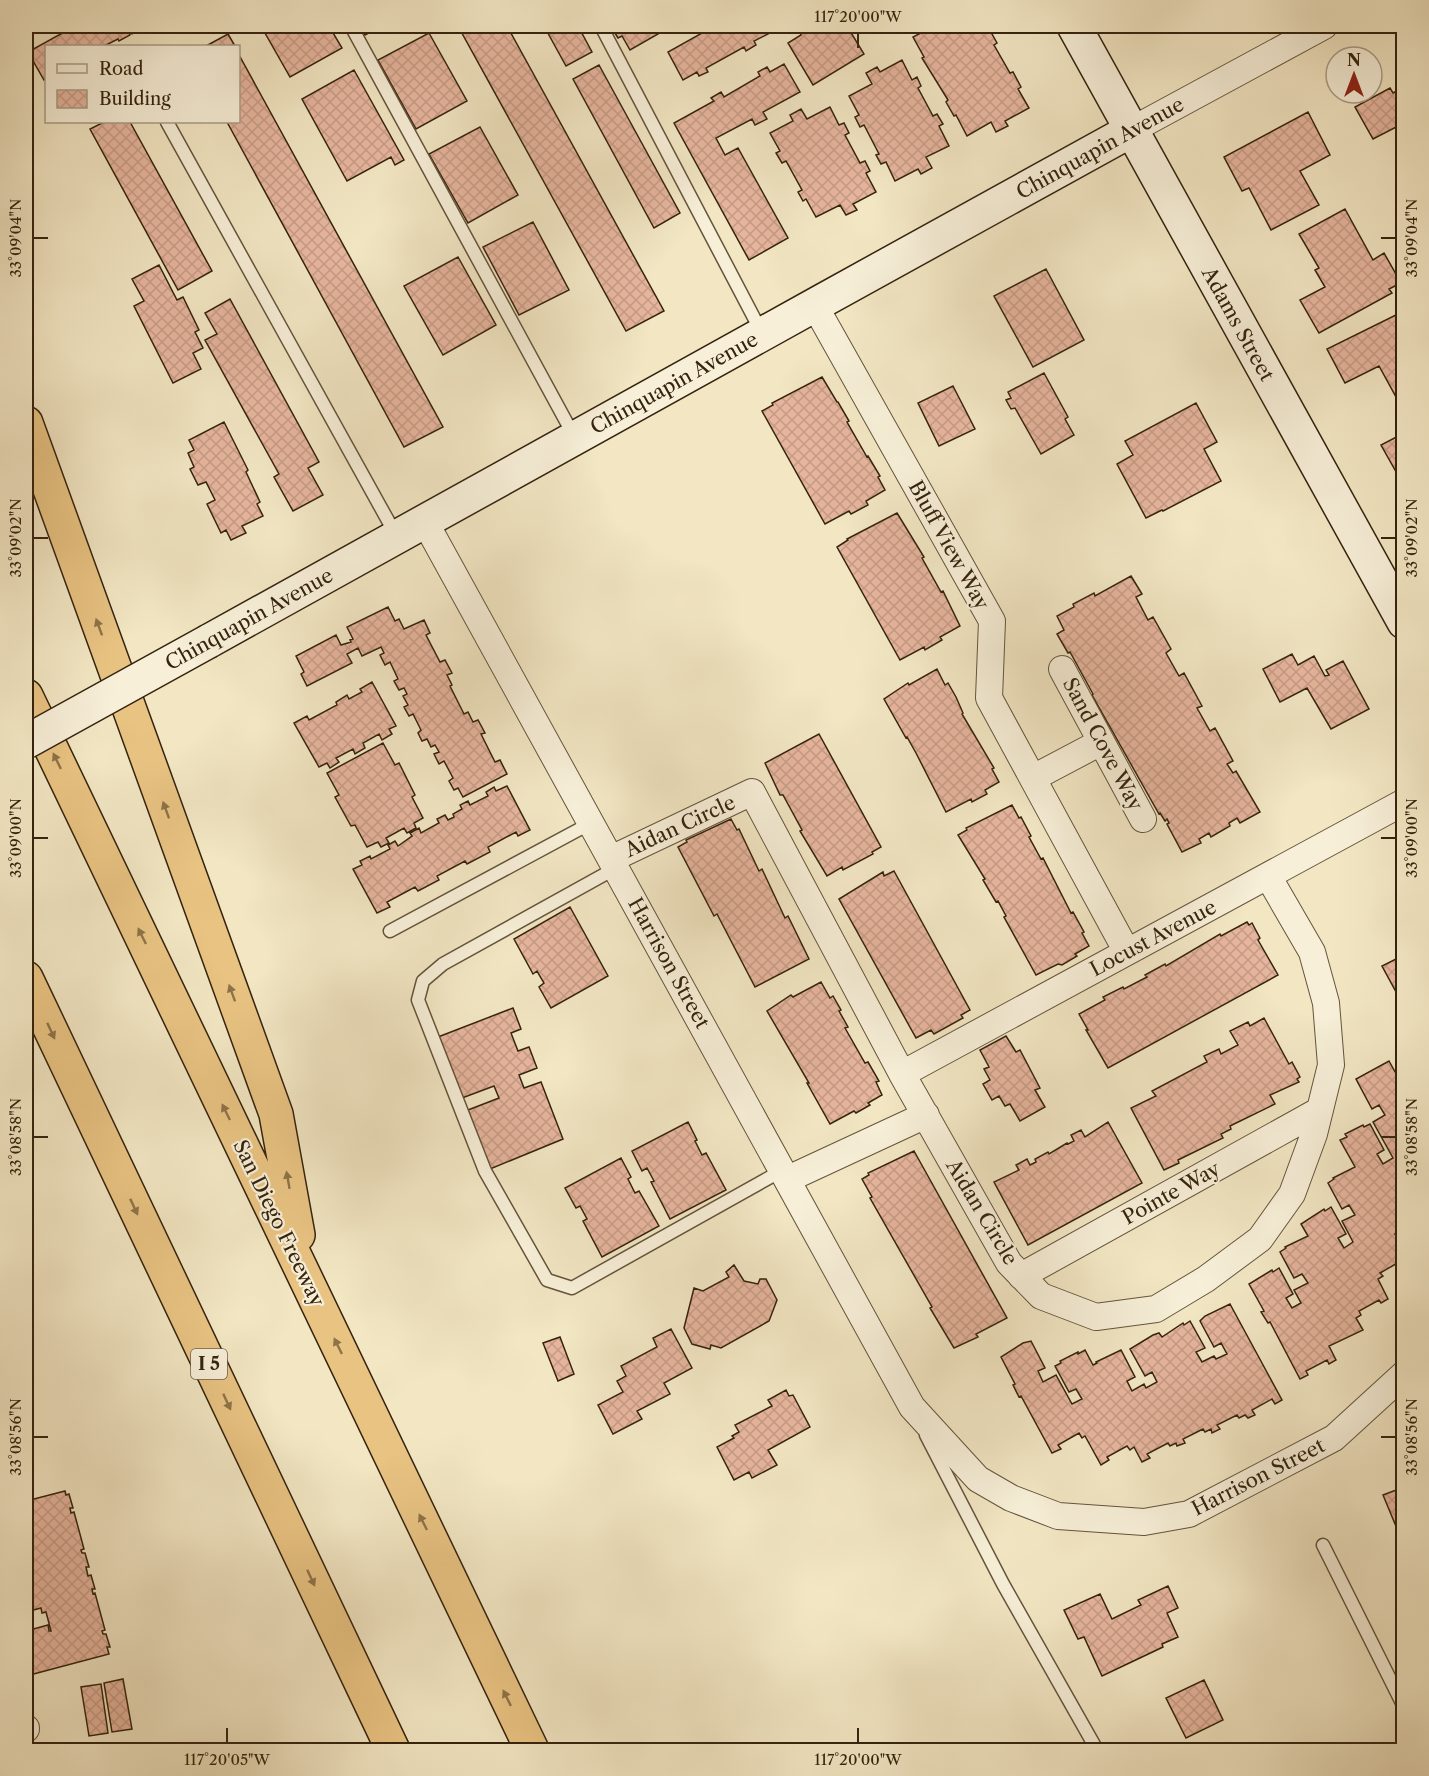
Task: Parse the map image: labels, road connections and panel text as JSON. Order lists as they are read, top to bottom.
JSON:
{
  "streets": {
    "highway": ["San Diego Freeway", "I 5"],
    "street": [
      "Chinquapin Avenue",
      "Adams Street",
      "Bluff View Way",
      "Sand Cove Way",
      "Aidan Circle",
      "Locust Avenue",
      "Harrison Street",
      "Pointe Way"
    ]
  },
  "crossings": [
    ["Chinquapin Avenue", "Adams Street"],
    ["Chinquapin Avenue", "Bluff View Way"],
    ["Chinquapin Avenue", "Harrison Street"],
    ["Bluff View Way", "Locust Avenue"],
    ["Aidan Circle", "Locust Avenue"],
    ["Aidan Circle", "Harrison Street"],
    ["Aidan Circle", "Pointe Way"]
  ],
  "legend": ["Road", "Building"],
  "north": "top",
  "coordinates": [
    "117°20'00\"W",
    "33°09'04\"N",
    "33°09'02\"N",
    "33°09'00\"N",
    "33°08'58\"N",
    "33°08'56\"N",
    "117°20'05\"W"
  ]
}
